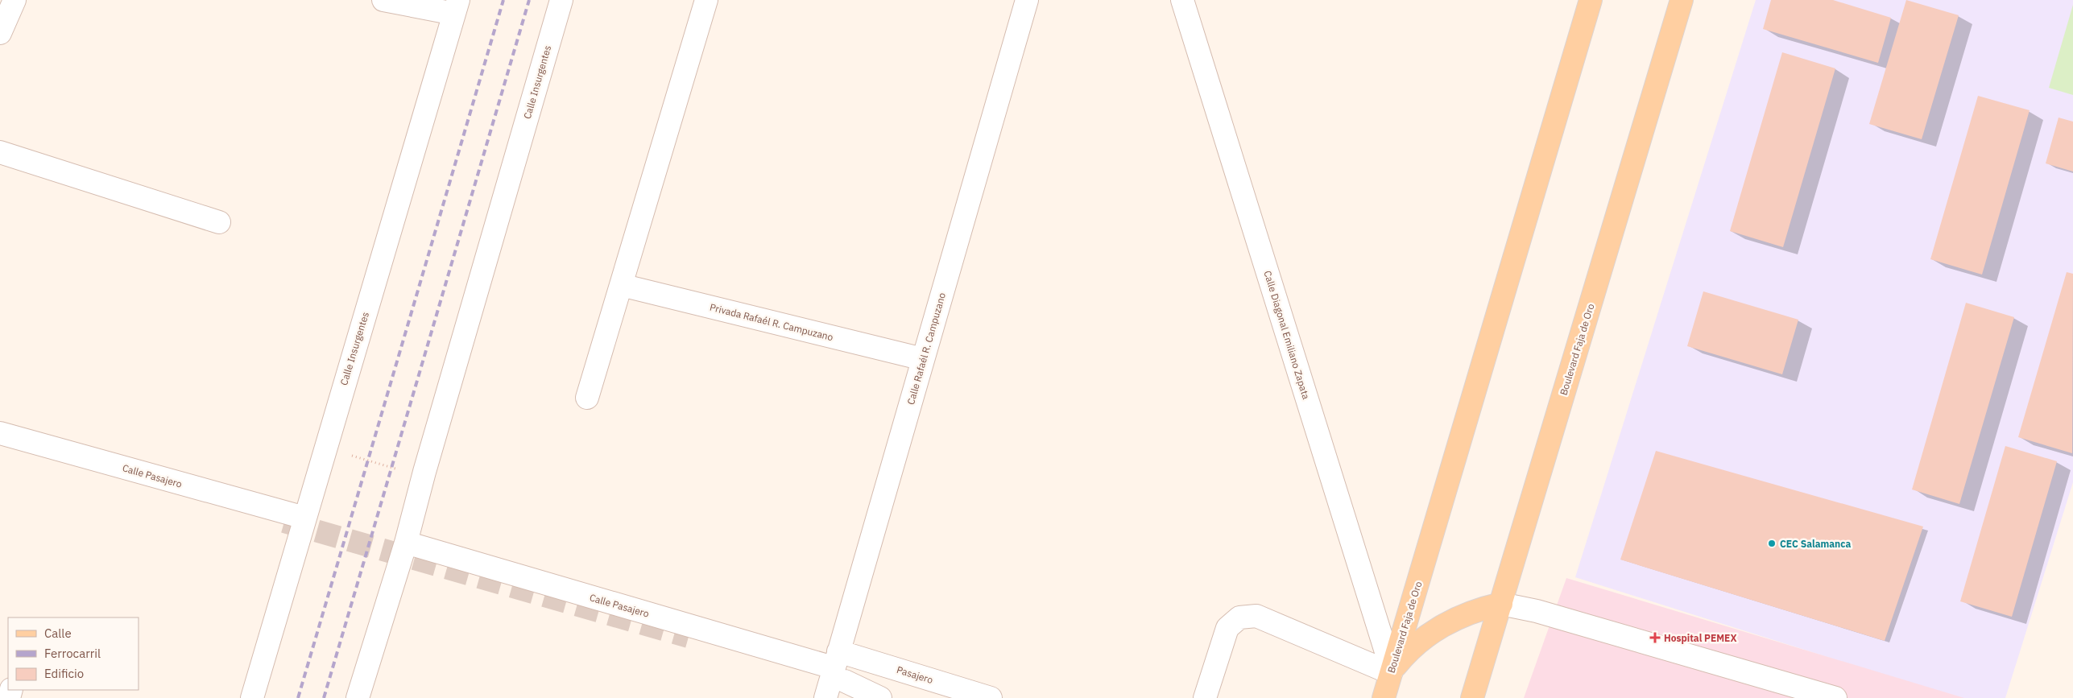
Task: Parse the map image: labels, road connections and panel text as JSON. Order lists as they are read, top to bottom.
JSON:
{
  "streets": {
    "main road": ["Boulevard Faja de Oro"],
    "street": [
      "Calle Insurgentes",
      "Privada Rafaél R. Campuzano",
      "Calle Diagonal Emiliano Zapata",
      "Calle Rafaél R. Campuzano",
      "Calle Pasajero",
      "Pasajero"
    ]
  },
  "crossings": [
    ["Calle Insurgentes", "Calle Pasajero"],
    ["Privada Rafaél R. Campuzano", "Calle Rafaél R. Campuzano"],
    ["Calle Diagonal Emiliano Zapata", "Boulevard Faja de Oro"],
    ["Calle Rafaél R. Campuzano", "Calle Pasajero"],
    ["Calle Rafaél R. Campuzano", "Pasajero"],
    ["Calle Pasajero", "Pasajero"]
  ],
  "places": {
    "other": ["CEC Salamanca"],
    "health": ["Hospital PEMEX"]
  },
  "legend": ["Calle", "Ferrocarril", "Edificio"]
}
